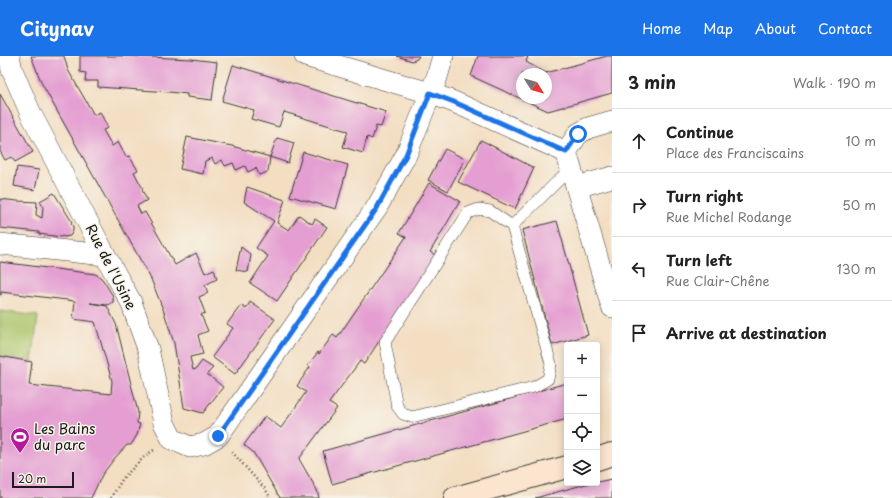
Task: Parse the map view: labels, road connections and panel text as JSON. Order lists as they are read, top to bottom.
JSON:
{
  "streets": {
    "street": ["Rue de l'Usine"]
  },
  "places": {
    "sports": ["Les Bains du parc"]
  },
  "scale_bar": "20 m",
  "north": "bottom right",
  "page": {
    "header": "Citynav",
    "nav": [
      "Home",
      "Map",
      "About",
      "Contact"
    ],
    "heading": ["3 min", "Walk · 190 m"],
    "list": [
      ["Continue", "Place des Franciscains", "10 m"],
      ["Turn right", "Rue Michel Rodange", "50 m"],
      ["Turn left", "Rue Clair-Chêne", "130 m"],
      "Arrive at destination"
    ],
    "map_buttons": ["+", "−"],
    "scale": "20 m"
  }
}
